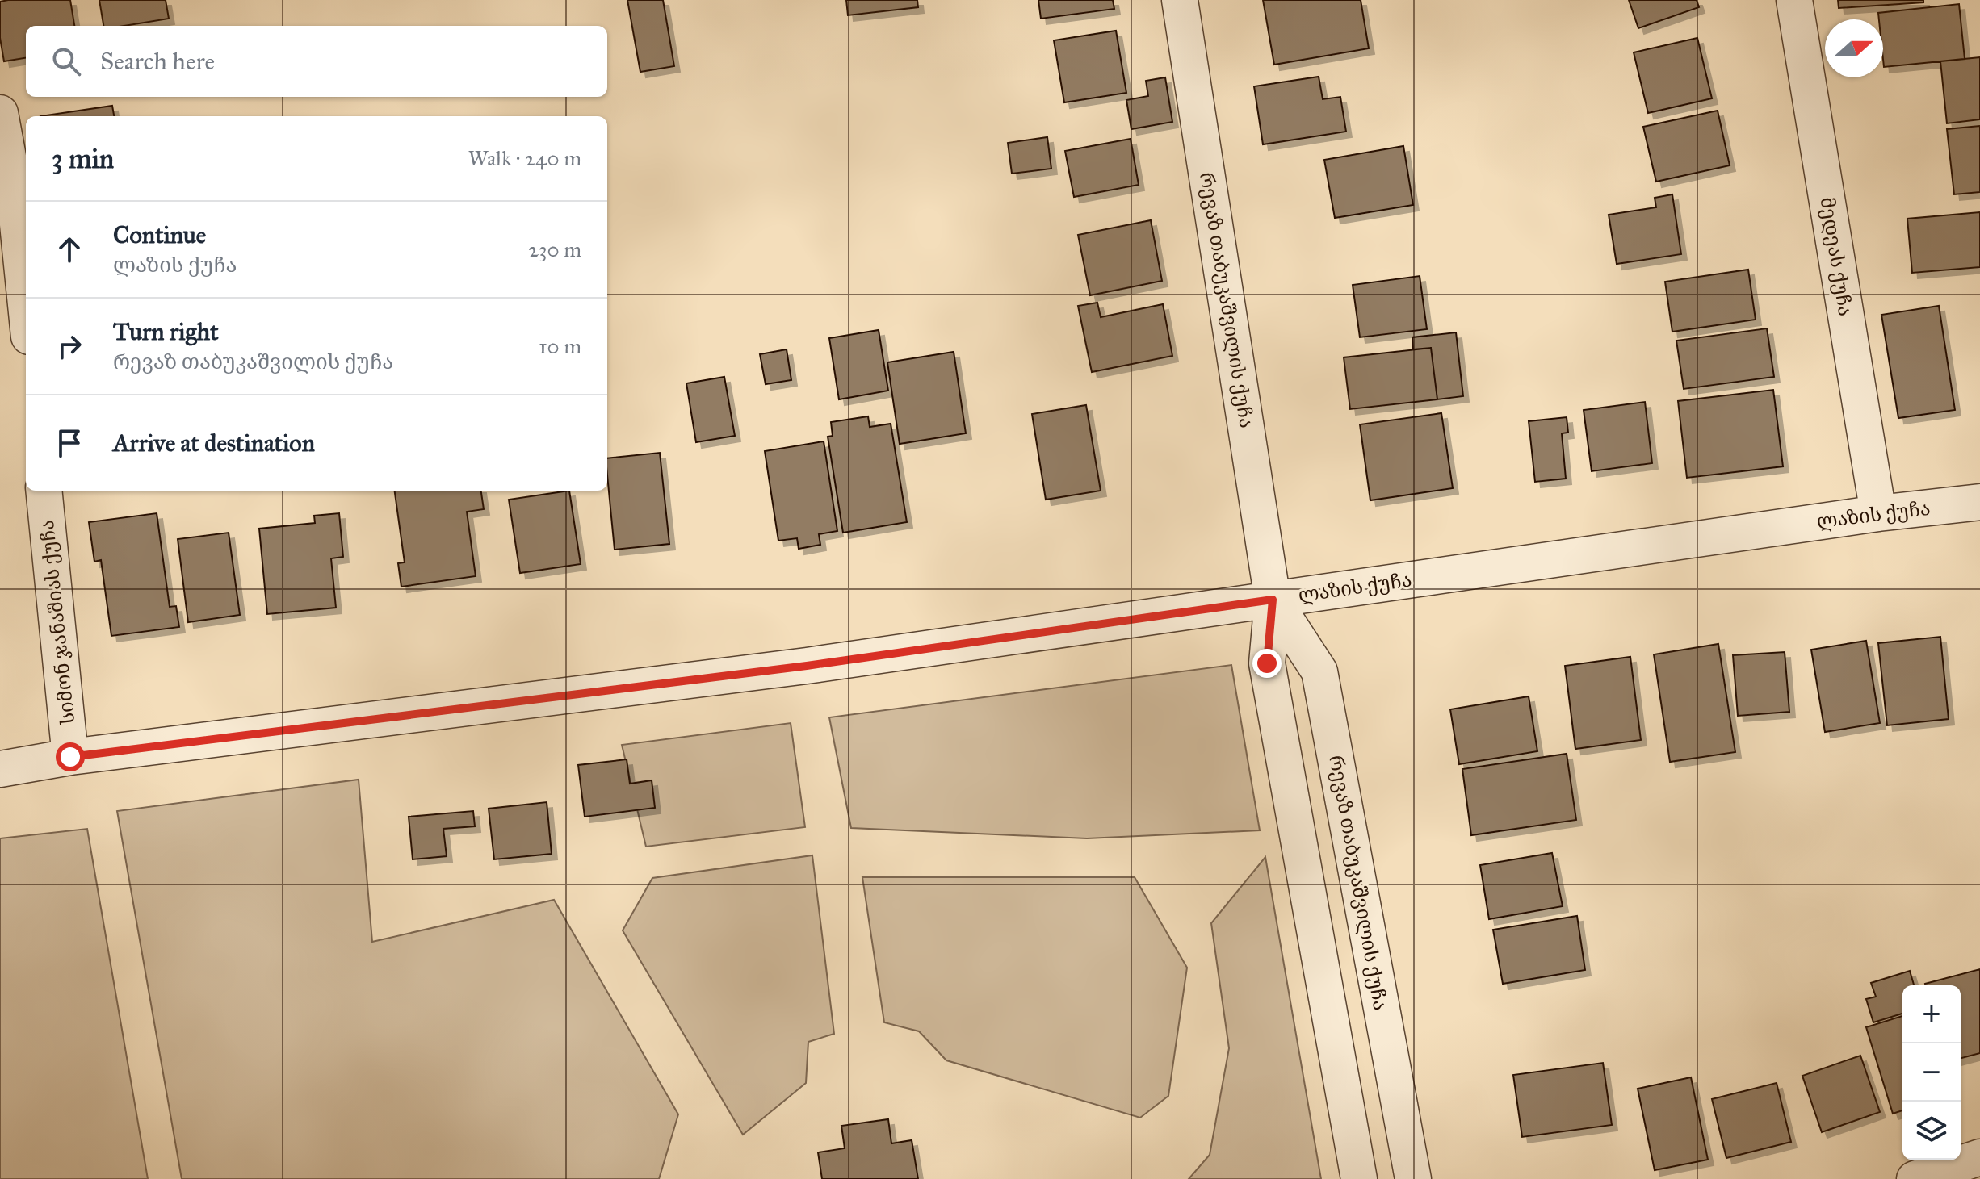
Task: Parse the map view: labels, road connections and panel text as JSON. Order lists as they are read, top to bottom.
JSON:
{
  "streets": {
    "street": [
      "მედეას ქუჩა",
      "რევაზ თაბუკაშვილის ქუჩა",
      "ლაზის ქუჩა",
      "სიმონ ჯანაშიას ქუჩა"
    ]
  },
  "crossings": [
    ["მედეას ქუჩა", "ლაზის ქუჩა"],
    ["რევაზ თაბუკაშვილის ქუჩა", "ლაზის ქუჩა"],
    ["ლაზის ქუჩა", "სიმონ ჯანაშიას ქუჩა"]
  ],
  "north": "right",
  "page": {
    "search": "Search here",
    "heading": ["3 min", "Walk · 240 m"],
    "list": [
      ["Continue", "ლაზის ქუჩა", "230 m"],
      ["Turn right", "რევაზ თაბუკაშვილის ქუჩა", "10 m"],
      "Arrive at destination"
    ],
    "map_buttons": ["+", "−"]
  }
}
